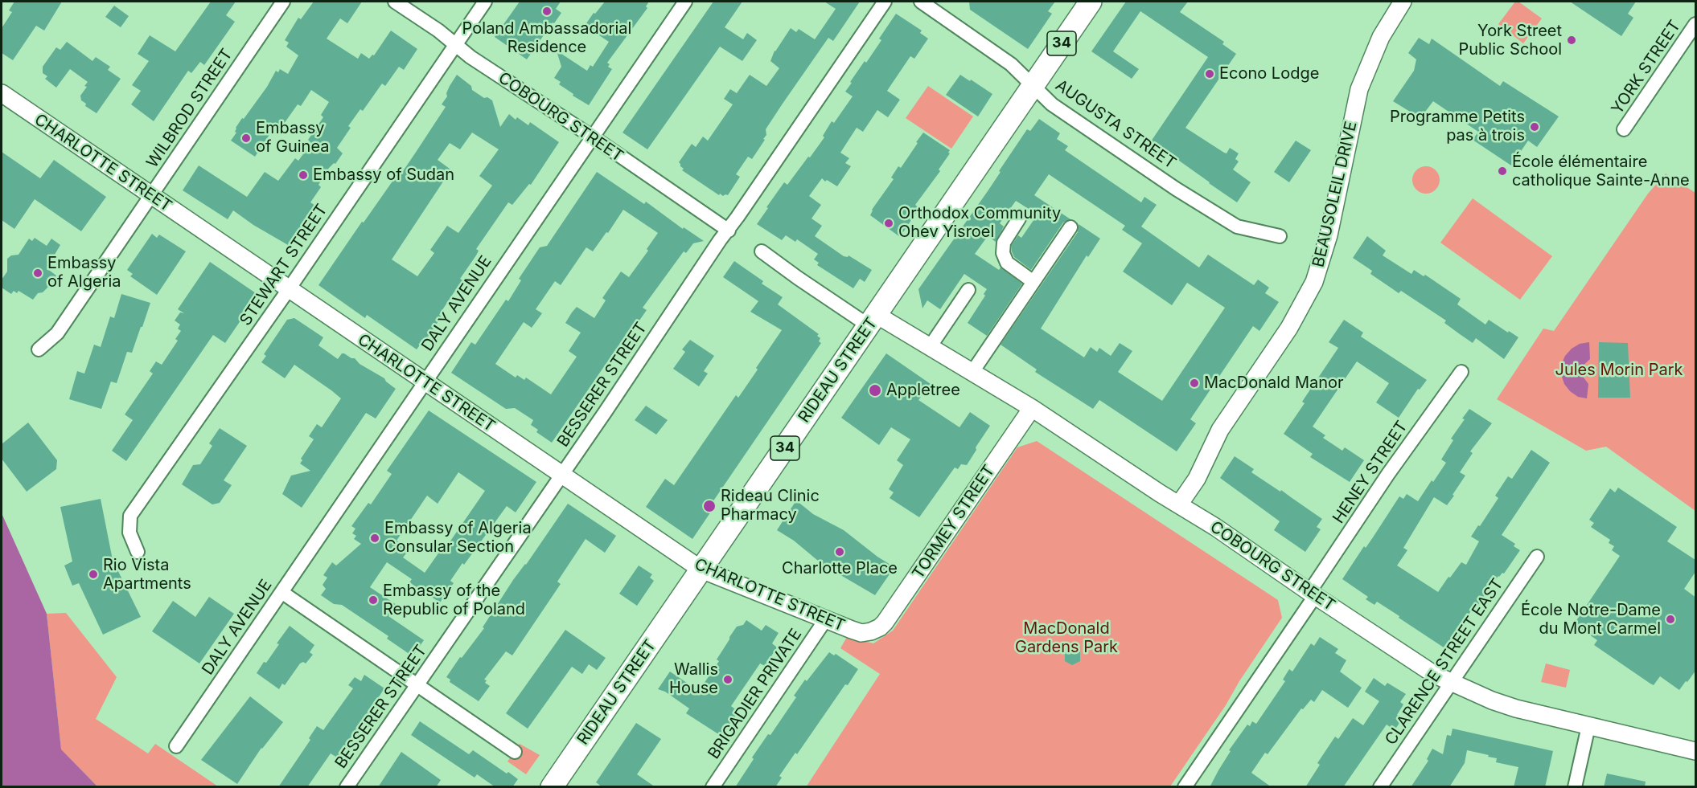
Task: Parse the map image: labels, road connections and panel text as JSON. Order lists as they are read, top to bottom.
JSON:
{
  "streets": {
    "main road": ["34", "RIDEAU STREET"],
    "street": [
      "YORK STREET",
      "WILBROD STREET",
      "COBOURG STREET",
      "AUGUSTA STREET",
      "CHARLOTTE STREET",
      "BEAUSOLEIL DRIVE",
      "STEWART STREET",
      "DALY AVENUE",
      "BESSERER STREET",
      "HENEY STREET",
      "TORMEY STREET",
      "CLARENCE STREET EAST",
      "BRIGADIER PRIVATE"
    ]
  },
  "crossings": [
    ["WILBROD STREET", "CHARLOTTE STREET"],
    ["COBOURG STREET", "BEAUSOLEIL DRIVE"],
    ["COBOURG STREET", "STEWART STREET"],
    ["COBOURG STREET", "DALY AVENUE"],
    ["COBOURG STREET", "RIDEAU STREET"],
    ["COBOURG STREET", "BESSERER STREET"],
    ["COBOURG STREET", "HENEY STREET"],
    ["COBOURG STREET", "TORMEY STREET"],
    ["COBOURG STREET", "CLARENCE STREET EAST"],
    ["AUGUSTA STREET", "RIDEAU STREET"],
    ["CHARLOTTE STREET", "STEWART STREET"],
    ["CHARLOTTE STREET", "DALY AVENUE"],
    ["CHARLOTTE STREET", "RIDEAU STREET"],
    ["CHARLOTTE STREET", "BESSERER STREET"],
    ["CHARLOTTE STREET", "TORMEY STREET"],
    ["CHARLOTTE STREET", "BRIGADIER PRIVATE"]
  ],
  "parks": ["Jules Morin Park", "MacDonald Gardens Park"],
  "places": [
    "Poland Ambassadorial Residence",
    "York Street Public School",
    "Econo Lodge",
    "Programme Petits pas à trois",
    "Embassy of Guinea",
    "École élémentaire catholique Sainte-Anne",
    "Embassy of Sudan",
    "Orthodox Community Ohev Yisroel",
    "Embassy of Algeria",
    "MacDonald Manor",
    "Appletree",
    "Rideau Clinic Pharmacy",
    "Embassy of Algeria Consular Section",
    "Charlotte Place",
    "Rio Vista Apartments",
    "Embassy of the Republic of Poland",
    "École Notre-Dame du Mont Carmel",
    "Wallis House"
  ]
}
